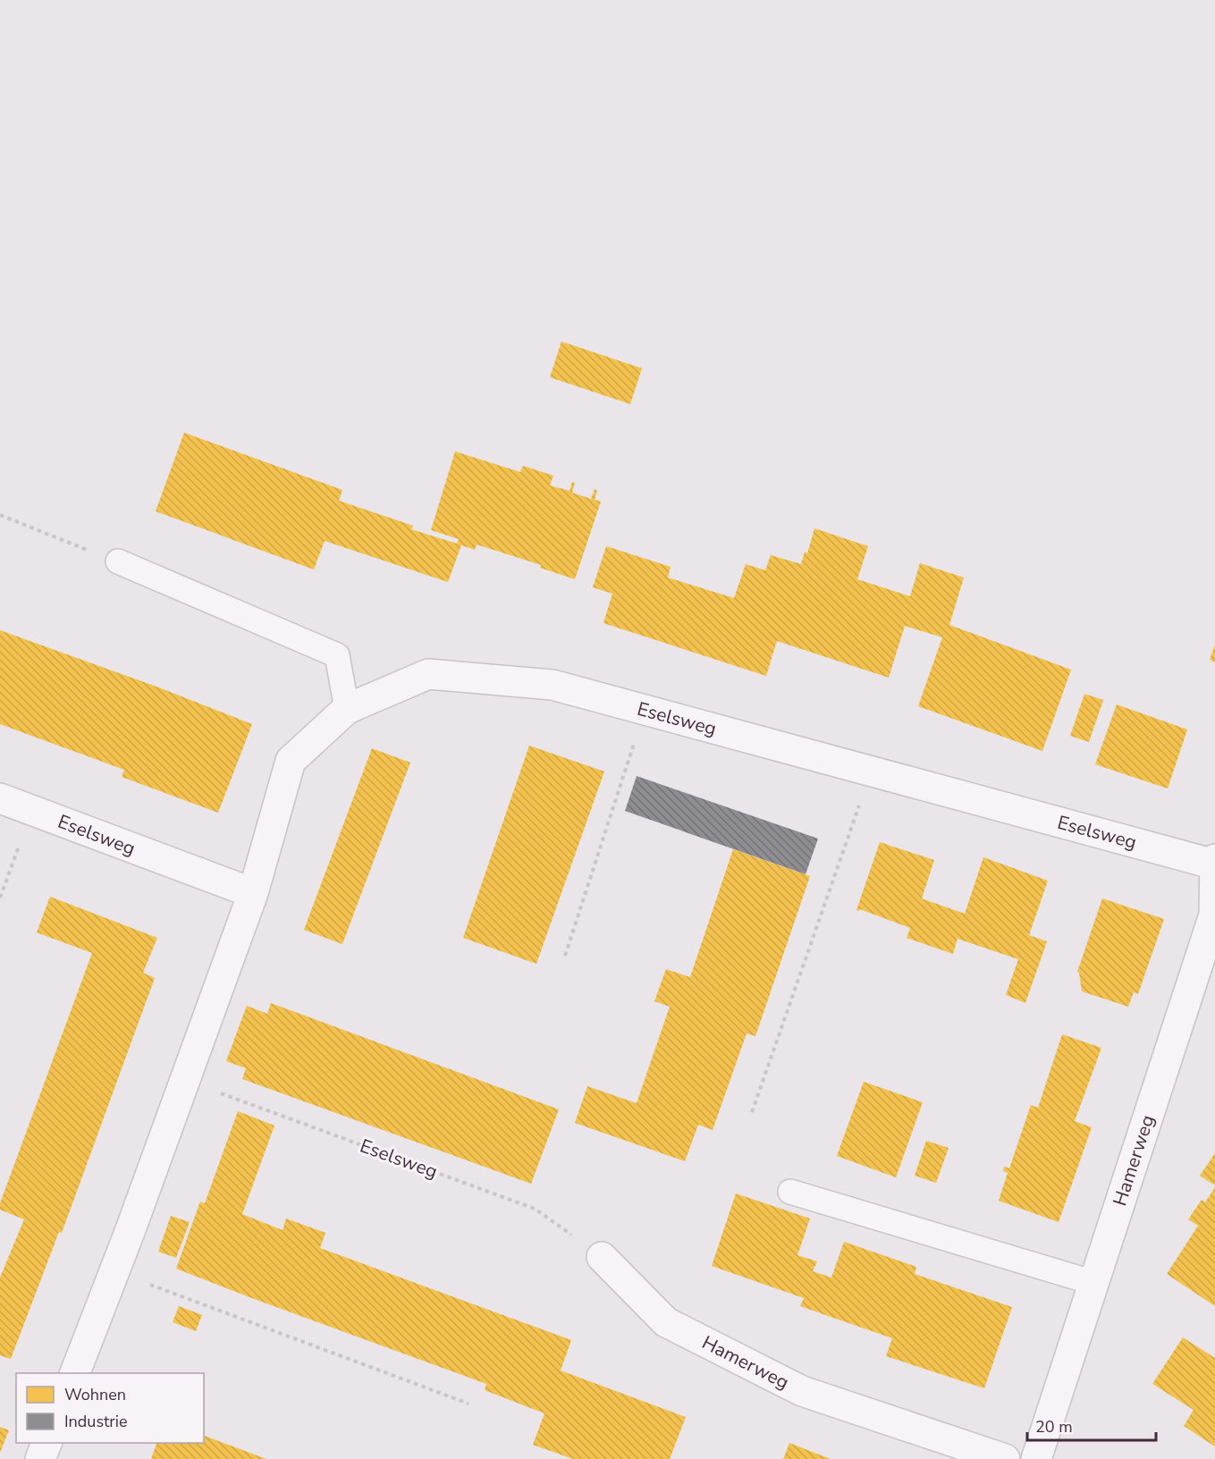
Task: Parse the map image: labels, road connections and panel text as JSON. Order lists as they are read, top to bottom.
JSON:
{
  "streets": {
    "street": ["Eselsweg", "Hamerweg"]
  },
  "crossings": [
    ["Eselsweg", "Hamerweg"]
  ],
  "legend": ["Wohnen", "Industrie"],
  "scale_bar": "20 m"
}
